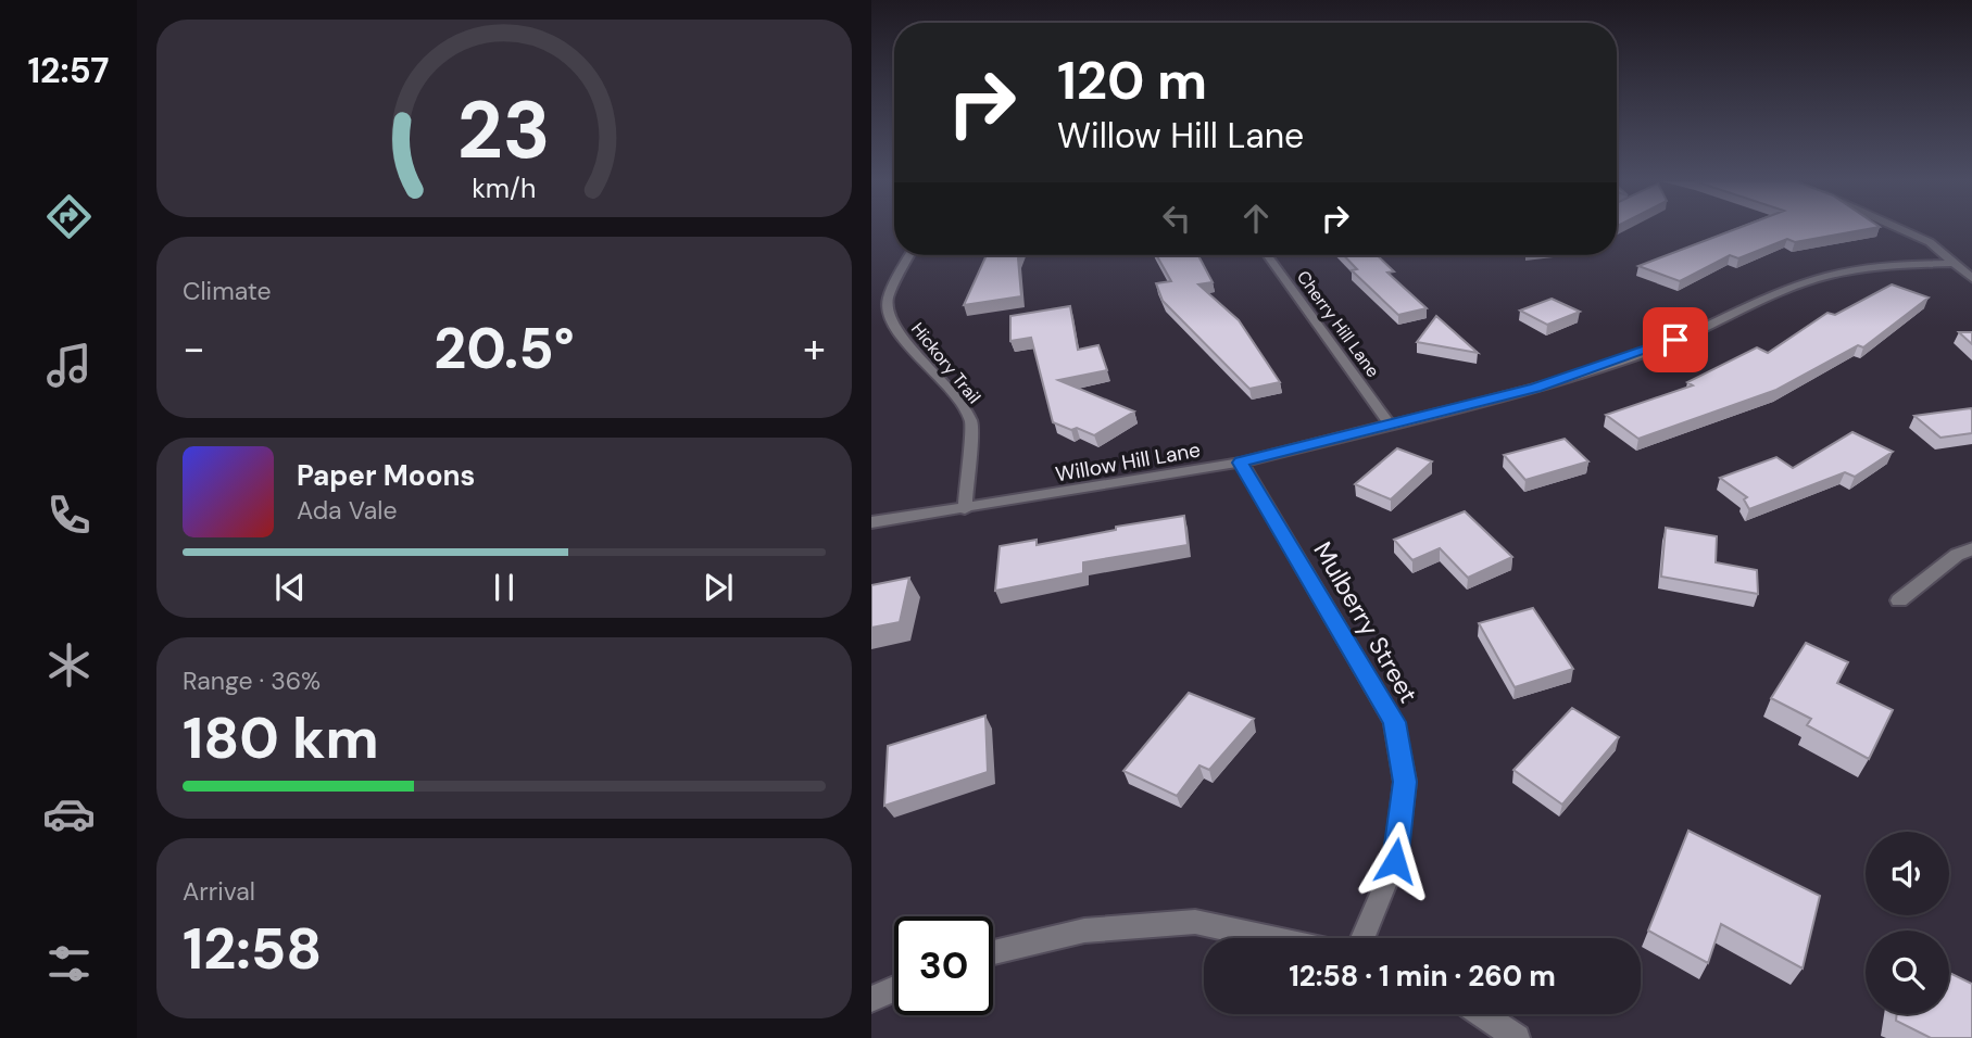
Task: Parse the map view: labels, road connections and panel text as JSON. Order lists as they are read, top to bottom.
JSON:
{
  "streets": {
    "street": [
      "Cherry Hill Lane",
      "Hickory Trail",
      "Willow Hill Lane",
      "Mulberry Street"
    ]
  },
  "crossings": [
    ["Cherry Hill Lane", "Willow Hill Lane"],
    ["Hickory Trail", "Willow Hill Lane"],
    ["Willow Hill Lane", "Mulberry Street"]
  ],
  "page": {
    "tabs": "12:57",
    "turn": ["120 m", "Willow Hill Lane"],
    "tile": [
      "Climate",
      ["Range · 36%", "180 km"],
      ["Arrival", "12:58"]
    ],
    "heat": ["−", "20.5°", "+"],
    "song": ["Paper Moons", "Ada Vale"],
    "limit": "30",
    "trip": "12:58 · 1 min · 260 m",
    "gauge": ["23", "km/h"]
  }
}
